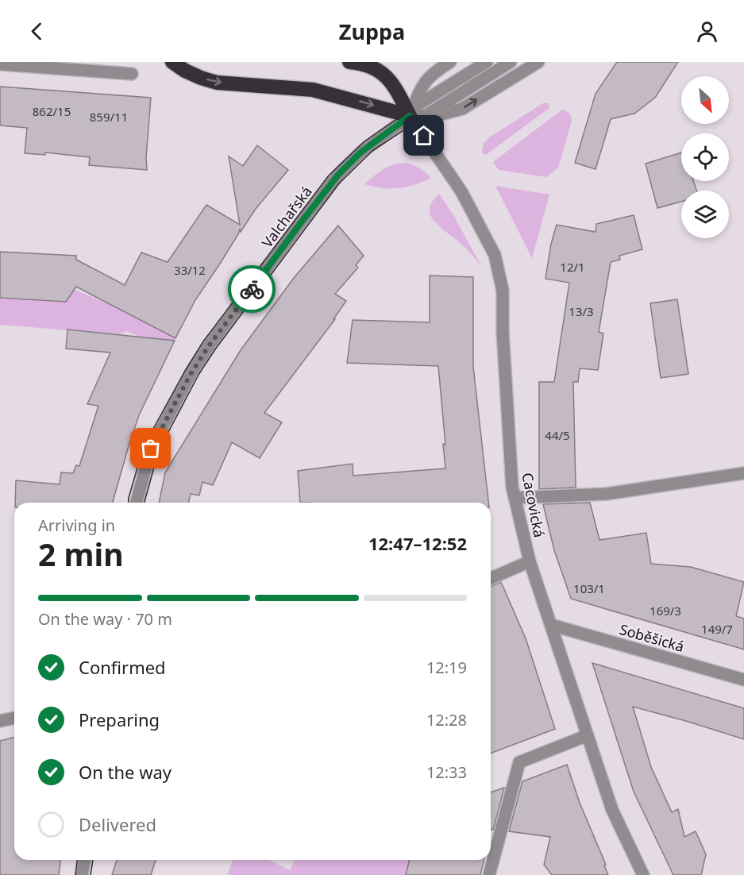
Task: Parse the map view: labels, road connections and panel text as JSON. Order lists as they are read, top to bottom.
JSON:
{
  "streets": {
    "street": ["Valchařská", "Cacovická", "Soběšická"]
  },
  "crossings": [
    ["Valchařská", "Cacovická"],
    ["Cacovická", "Soběšická"]
  ],
  "house_numbers": [
    "862/15",
    "859/11",
    "12/1",
    "33/12",
    "13/3",
    "44/5",
    "103/1",
    "169/3",
    "149/7"
  ],
  "north": "bottom right",
  "page": {
    "header": "Zuppa",
    "heading": ["2 min", "Arriving in", "12:47–12:52"],
    "bar": "On the way · 70 m",
    "list": [
      ["Confirmed", "12:19"],
      ["Preparing", "12:28"],
      ["On the way", "12:33"],
      "Delivered"
    ]
  }
}
